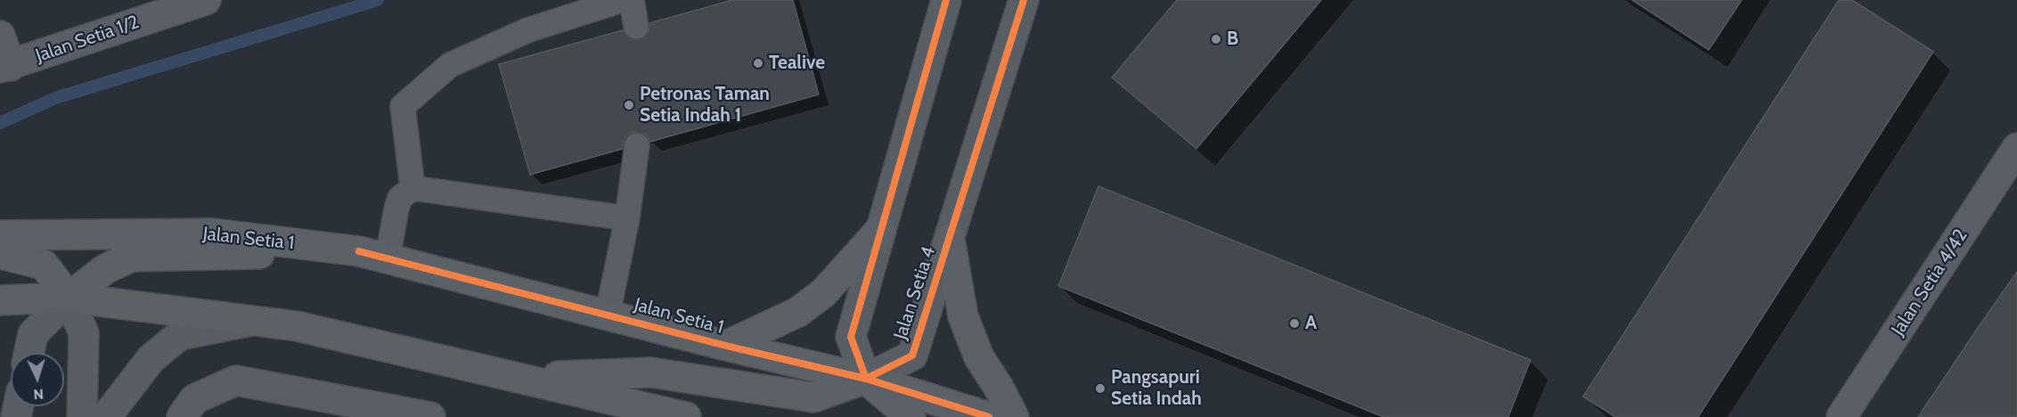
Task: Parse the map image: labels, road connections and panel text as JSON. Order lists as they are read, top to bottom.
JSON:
{
  "streets": {
    "main road": ["Jalan Setia 1"],
    "street": ["Jalan Setia 1/2", "Jalan Setia 4/42", "Jalan Setia 4"]
  },
  "crossings": [
    ["Jalan Setia 1", "Jalan Setia 4"]
  ],
  "places": [
    "B",
    "Tealive",
    "Petronas Taman Setia Indah 1",
    "A",
    "Pangsapuri Setia Indah"
  ],
  "north": "bottom"
}
